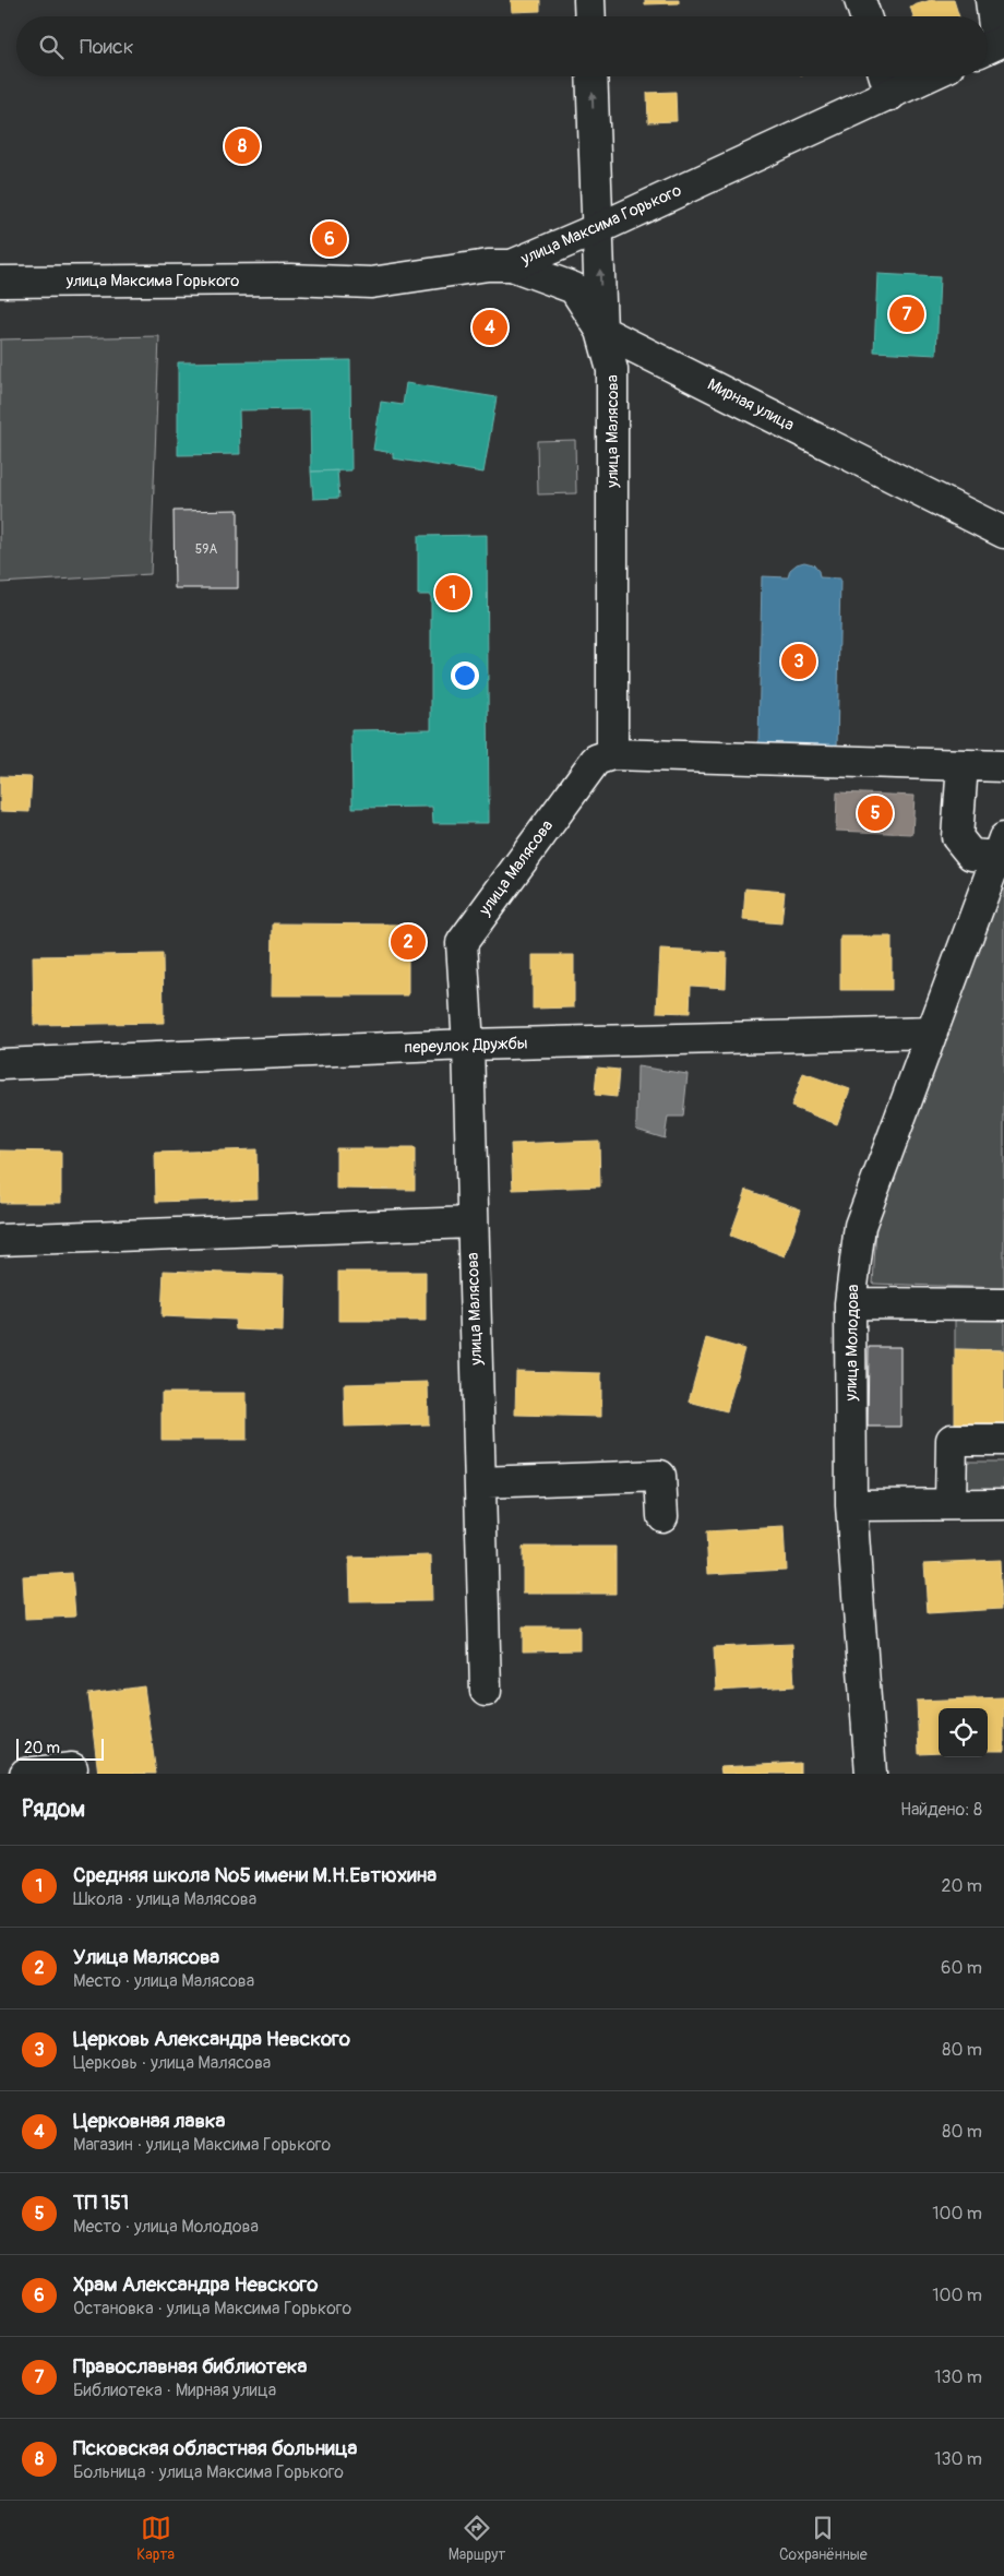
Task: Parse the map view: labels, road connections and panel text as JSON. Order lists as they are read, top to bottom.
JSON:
{
  "streets": {
    "street": [
      "улица Максима Горького",
      "Мирная улица",
      "улица Малясова",
      "переулок Дружбы",
      "улица Молодова"
    ]
  },
  "crossings": [
    ["улица Максима Горького", "улица Малясова"],
    ["Мирная улица", "улица Малясова"],
    ["улица Малясова", "переулок Дружбы"],
    ["переулок Дружбы", "улица Молодова"]
  ],
  "house_numbers": ["59А"],
  "scale_bar": "20 m",
  "page": {
    "search": "Поиск",
    "pins": [
      "8",
      "6",
      "7",
      "4",
      "1",
      "3",
      "5",
      "2"
    ],
    "scale": "20 m",
    "heading": ["Рядом", "Найдено: 8"],
    "list": [
      {
        "mark": "1",
        "name": "Средняя школа №5 имени М.Н.Евтюхина",
        "note": "Школа · улица Малясова",
        "value": "20 m"
      },
      {
        "mark": "2",
        "name": "Улица Малясова",
        "note": "Место · улица Малясова",
        "value": "60 m"
      },
      {
        "mark": "3",
        "name": "Церковь Александра Невского",
        "note": "Церковь · улица Малясова",
        "value": "80 m"
      },
      {
        "mark": "4",
        "name": "Церковная лавка",
        "note": "Магазин · улица Максима Горького",
        "value": "80 m"
      },
      {
        "mark": "5",
        "name": "ТП 151",
        "note": "Место · улица Молодова",
        "value": "100 m"
      },
      {
        "mark": "6",
        "name": "Храм Александра Невского",
        "note": "Остановка · улица Максима Горького",
        "value": "100 m"
      },
      {
        "mark": "7",
        "name": "Православная библиотека",
        "note": "Библиотека · Мирная улица",
        "value": "130 m"
      },
      {
        "mark": "8",
        "name": "Псковская областная больница",
        "note": "Больница · улица Максима Горького",
        "value": "130 m"
      }
    ],
    "nav": ["Карта", "Маршрут", "Сохранённые"]
  }
}
